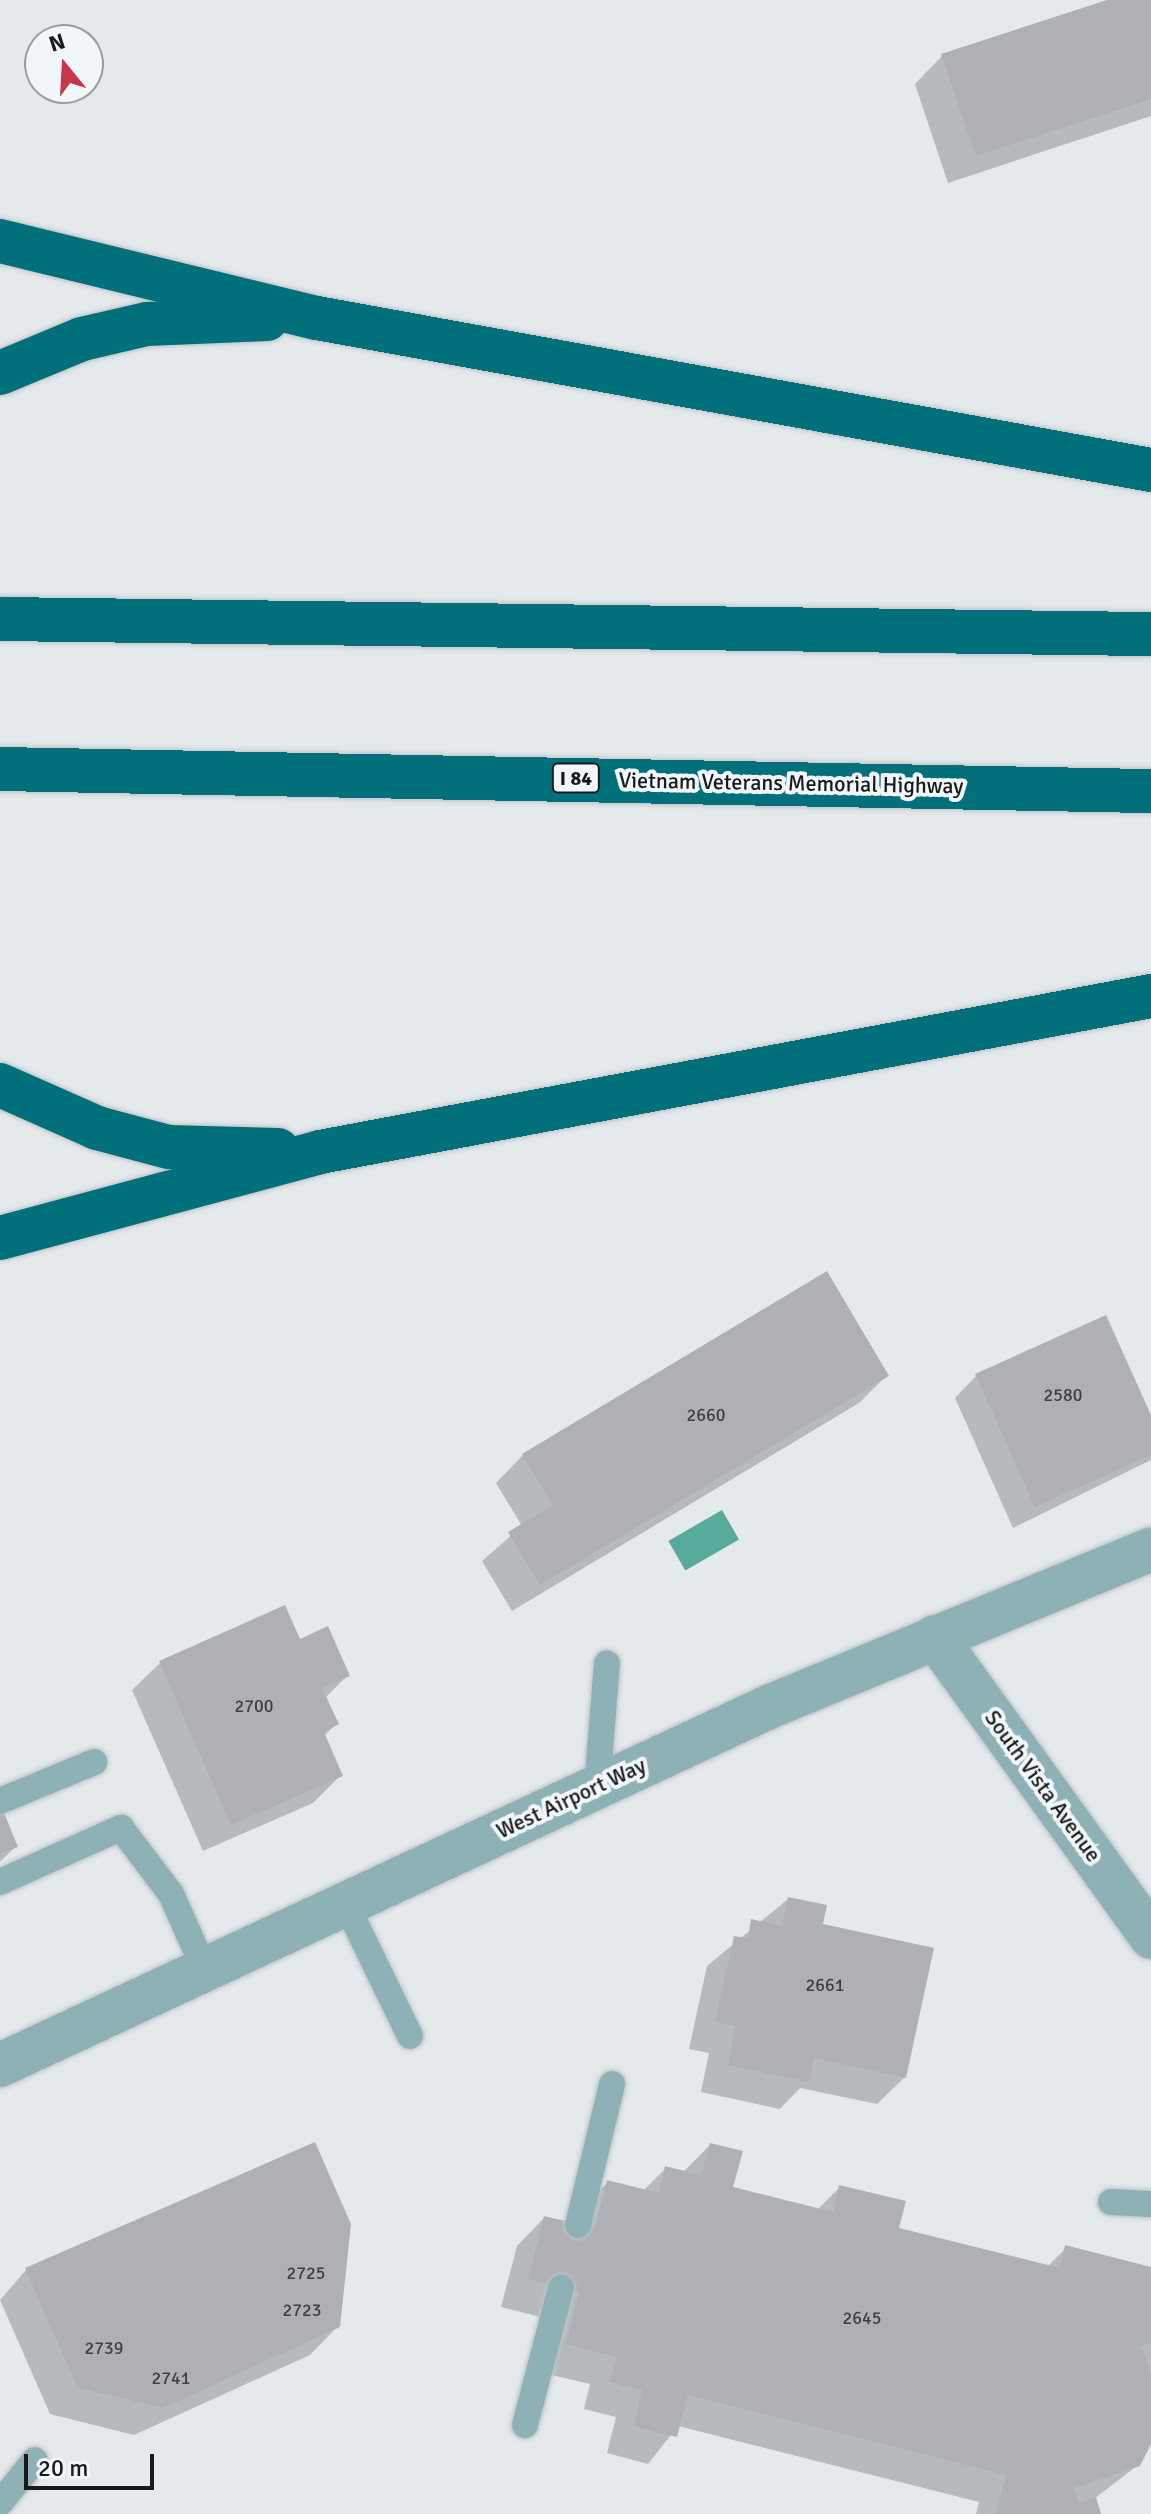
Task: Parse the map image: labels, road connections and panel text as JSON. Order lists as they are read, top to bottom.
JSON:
{
  "streets": {
    "highway": ["I 84", "Vietnam Veterans Memorial Highway"],
    "street": ["South Vista Avenue", "West Airport Way"]
  },
  "crossings": [
    ["South Vista Avenue", "West Airport Way"]
  ],
  "house_numbers": [
    "2580",
    "2660",
    "2700",
    "2661",
    "2725",
    "2723",
    "2645",
    "2739",
    "2741"
  ],
  "scale_bar": "20 m",
  "north": "top"
}
